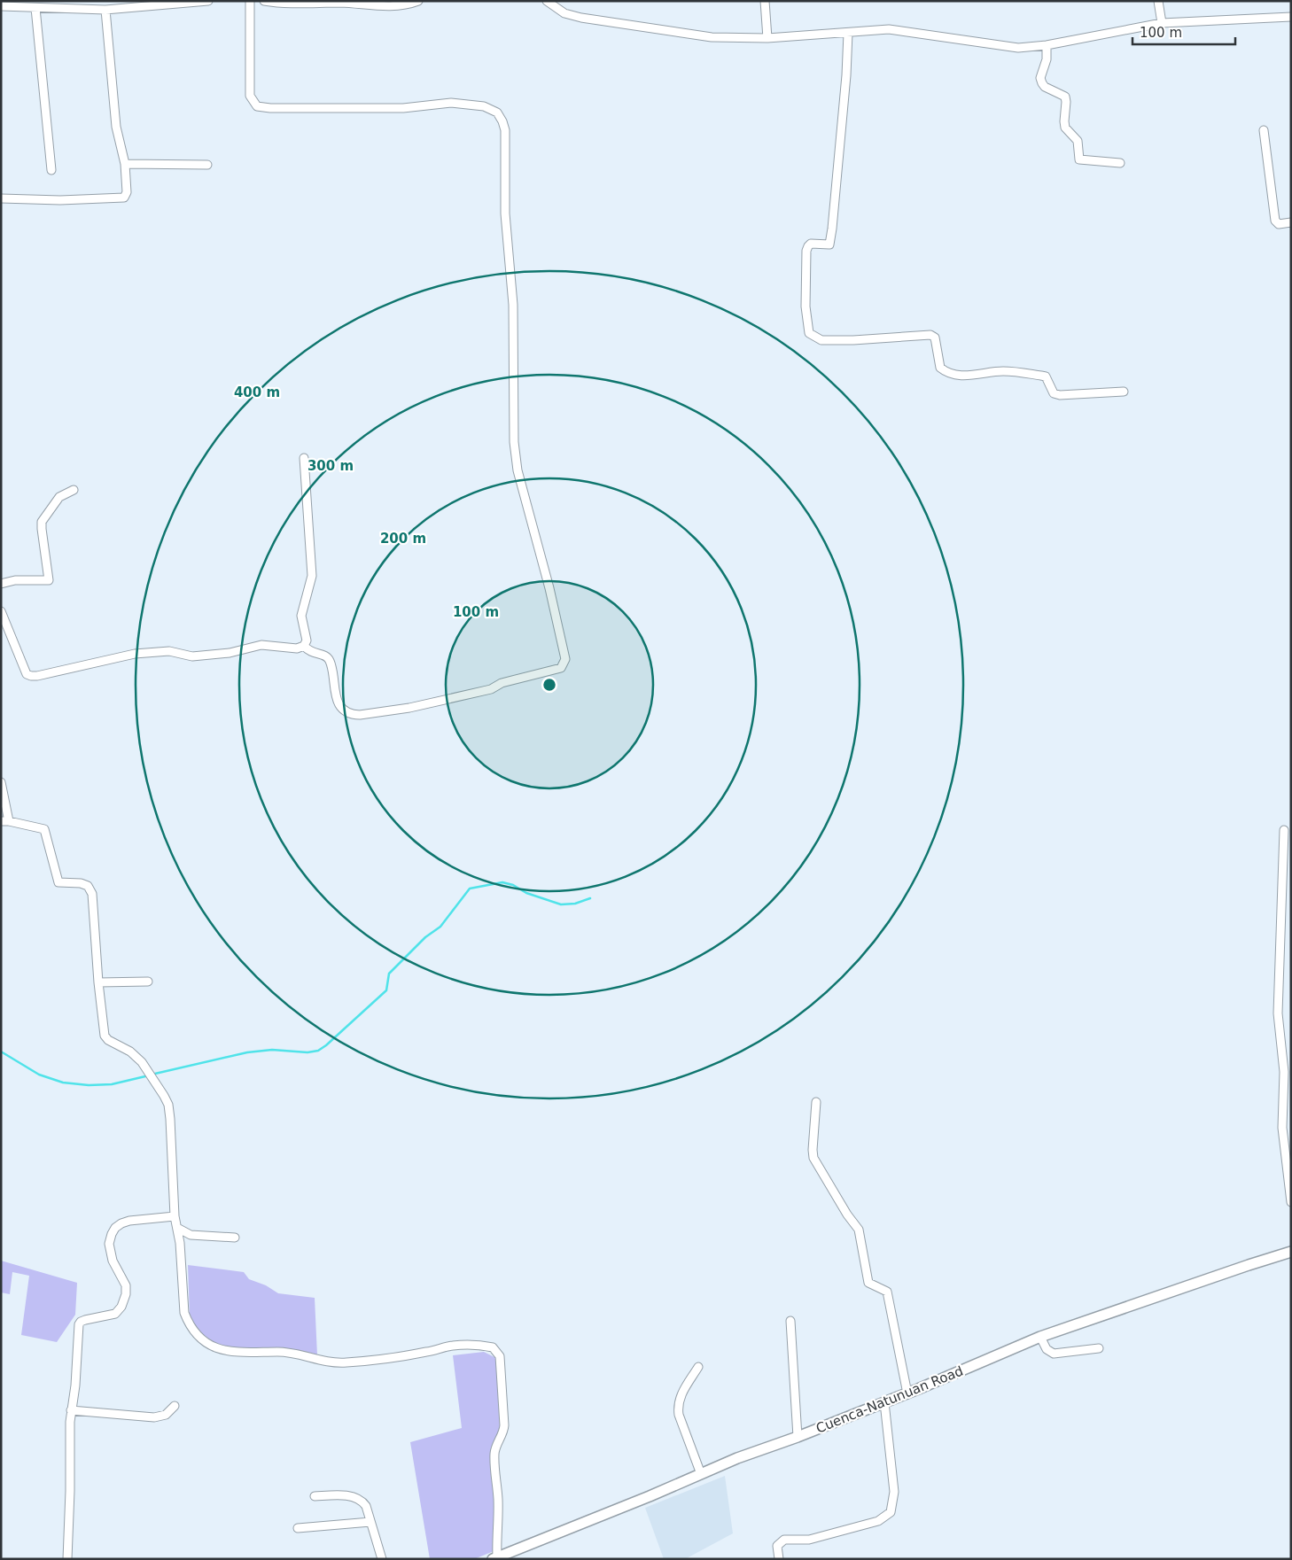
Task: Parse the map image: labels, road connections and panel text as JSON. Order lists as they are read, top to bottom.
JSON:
{
  "streets": {
    "main road": ["Cuenca-Natunuan Road"]
  },
  "scale_bar": "100 m",
  "rings": [
    "400 m",
    "300 m",
    "200 m",
    "100 m"
  ]
}
